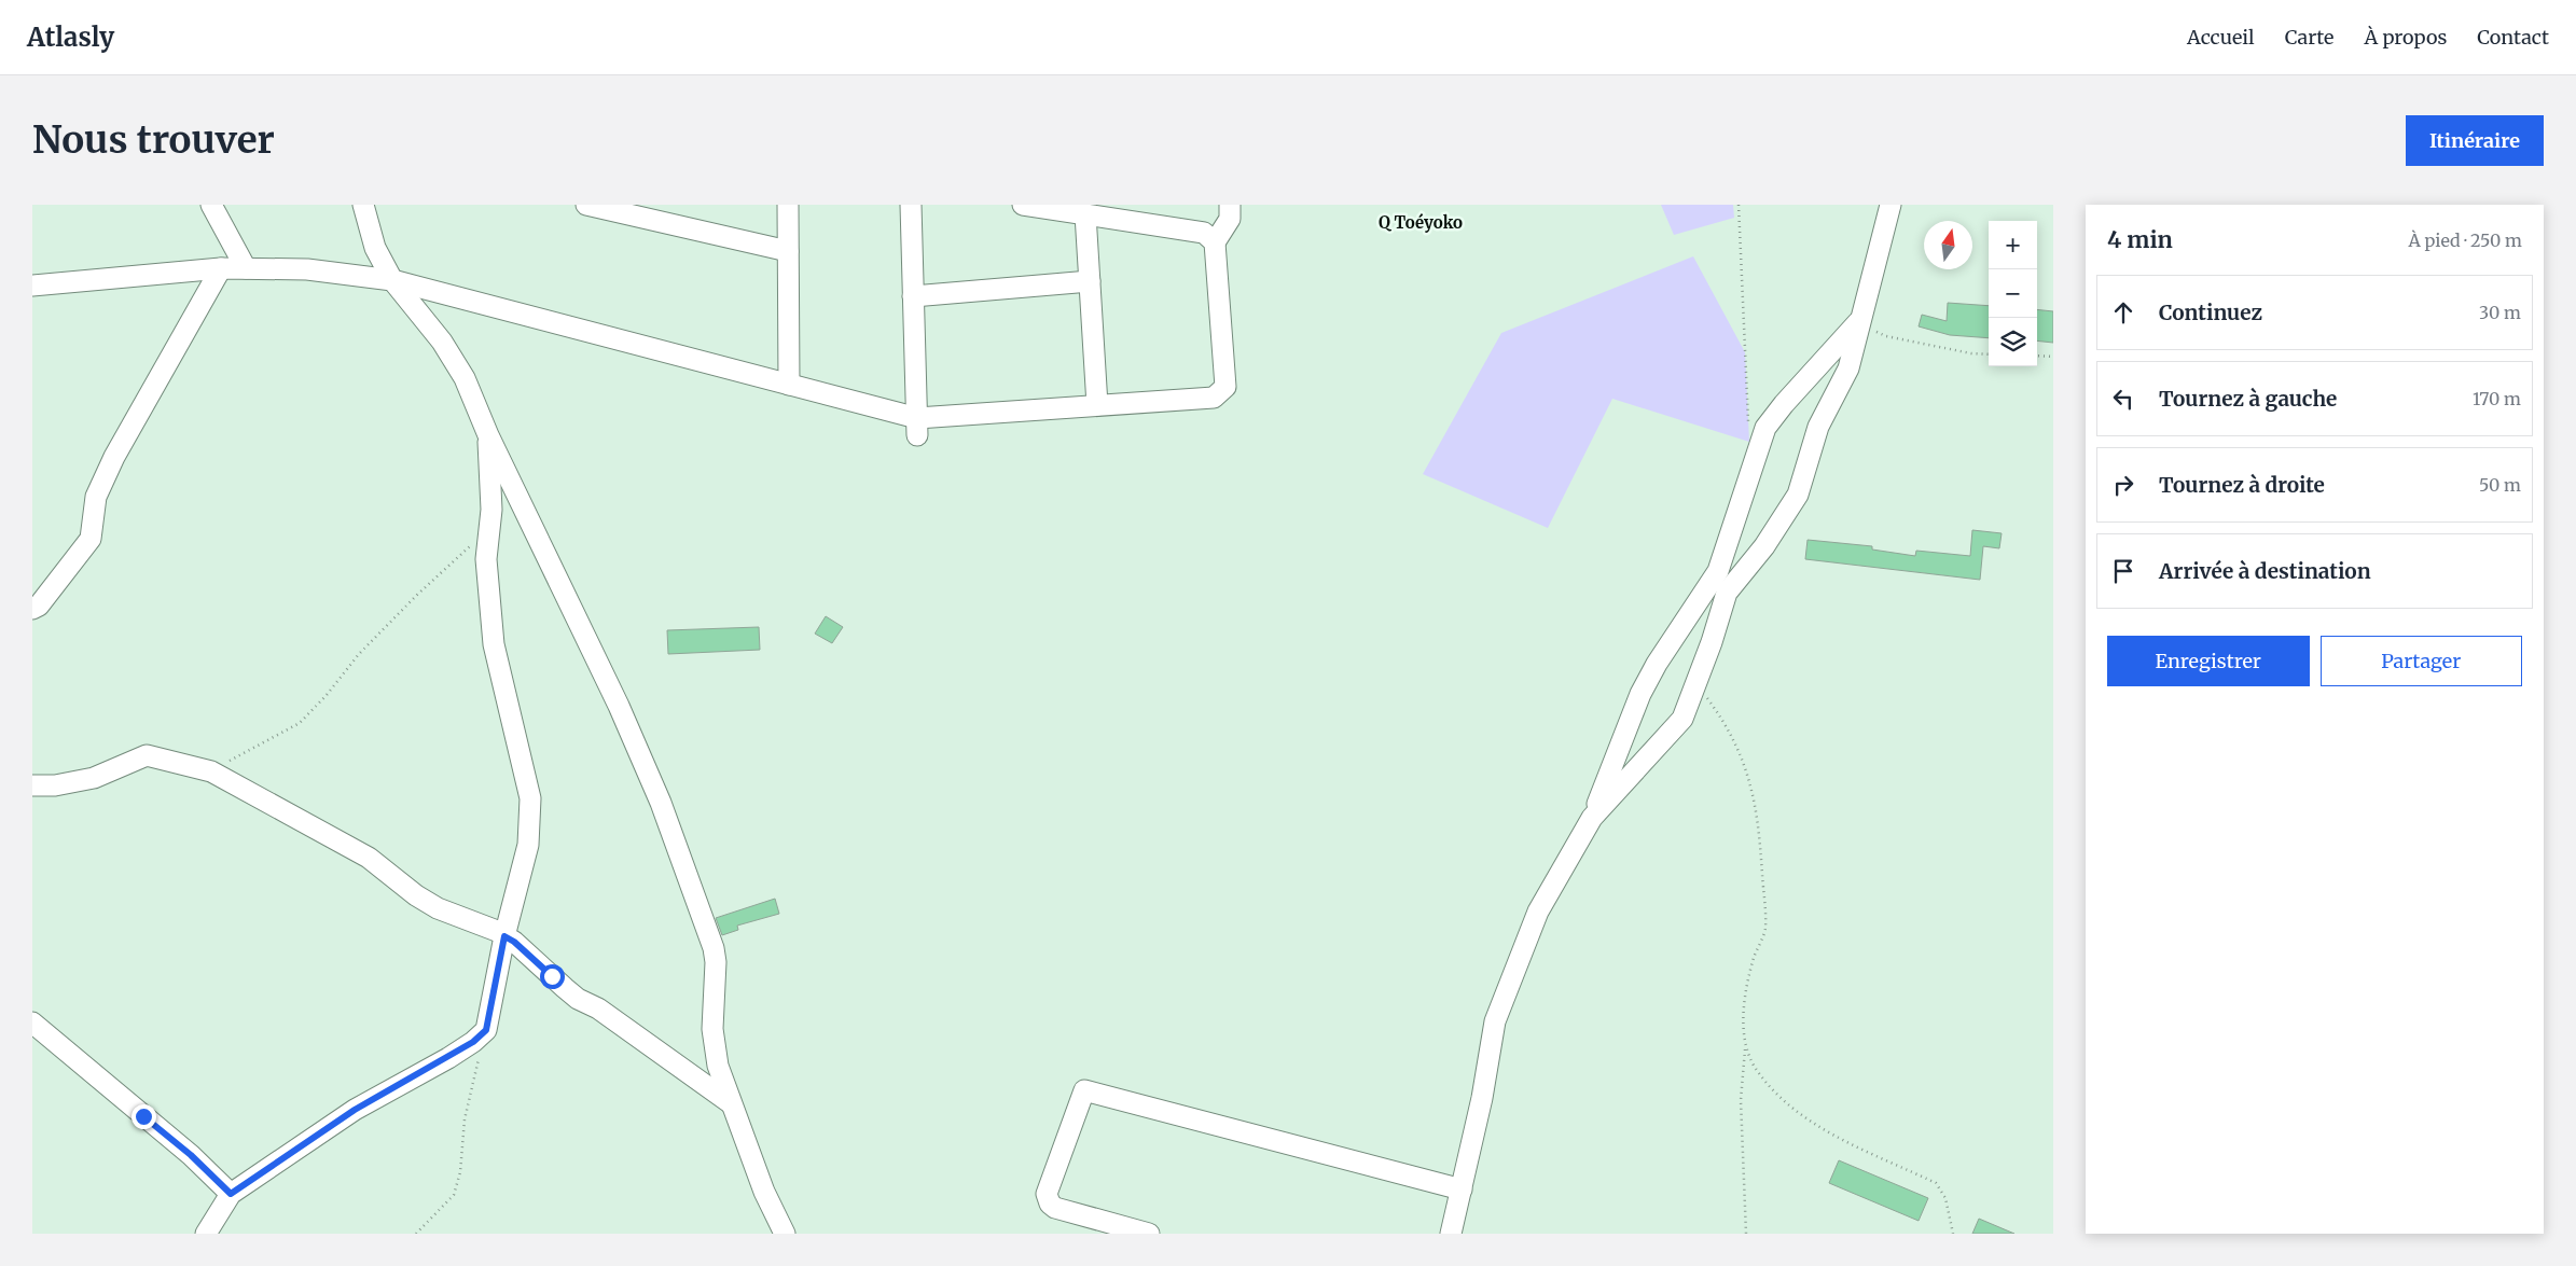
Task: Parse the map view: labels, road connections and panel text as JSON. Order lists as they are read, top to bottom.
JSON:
{
  "districts": ["Q Toéyoko"],
  "north": "top",
  "page": {
    "header": "Atlasly",
    "nav": [
      "Accueil",
      "Carte",
      "À propos",
      "Contact"
    ],
    "buttons": [
      "Itinéraire",
      ["Enregistrer", "Partager"]
    ],
    "title": "Nous trouver",
    "heading": ["4 min", "À pied · 250 m"],
    "map_buttons": ["+", "−"],
    "list": [
      ["Continuez", "30 m"],
      ["Tournez à gauche", "170 m"],
      ["Tournez à droite", "50 m"],
      "Arrivée à destination"
    ]
  }
}
